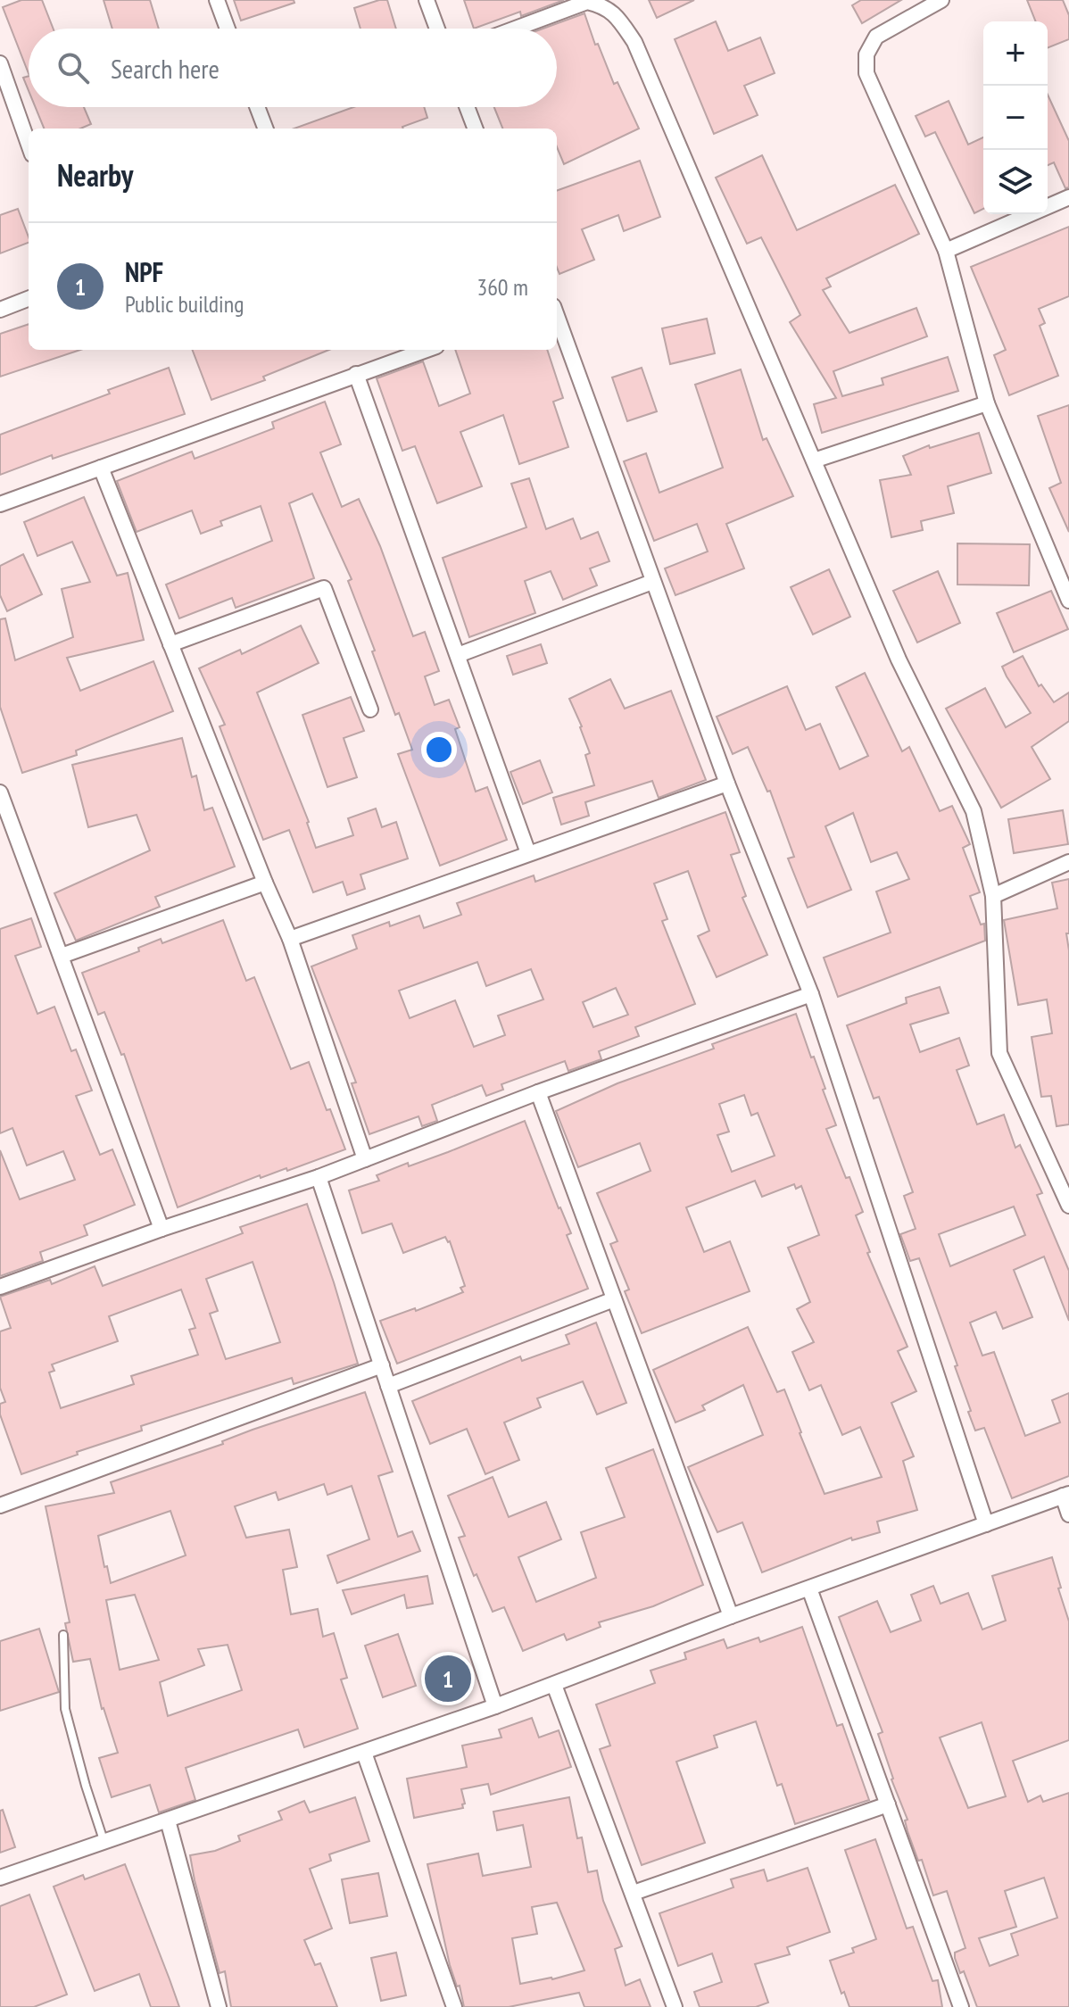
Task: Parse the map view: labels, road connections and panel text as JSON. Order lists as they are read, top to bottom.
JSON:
{
  "page": {
    "map_buttons": ["+", "−"],
    "search": "Search here",
    "heading": "Nearby",
    "list": [
      {
        "mark": "1",
        "name": "NPF",
        "note": "Public building",
        "value": "360 m"
      }
    ],
    "pins": "1"
  }
}
